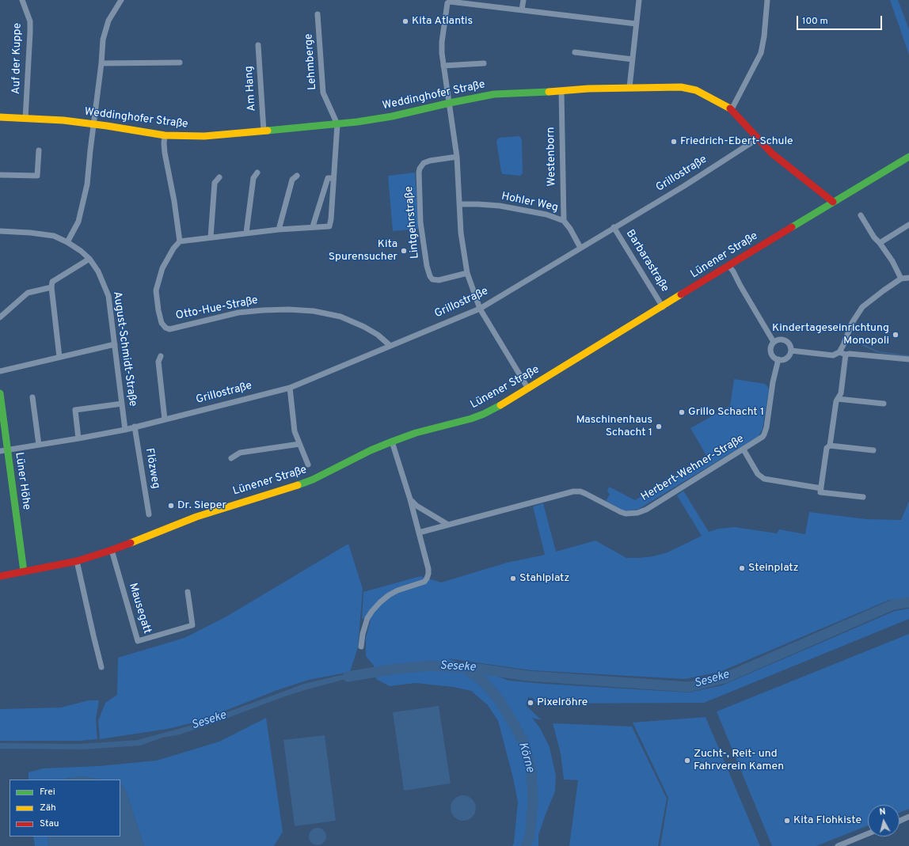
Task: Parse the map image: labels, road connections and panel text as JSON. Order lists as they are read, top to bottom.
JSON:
{
  "streets": {
    "street": [
      "Auf der Kuppe",
      "Lehmberge",
      "Am Hang",
      "Weddinghofer Straße",
      "Westenborn",
      "Grillostraße",
      "Hohler Weg",
      "Lintgehrstraße",
      "Lünener Straße",
      "Barbarastraße",
      "Otto-Hue-Straße",
      "August-Schmidt-Straße",
      "Flözweg",
      "Herbert-Wehner-Straße",
      "Lüner Höhe",
      "Mausegatt"
    ]
  },
  "crossings": [
    ["Auf der Kuppe", "Weddinghofer Straße"],
    ["Lehmberge", "Weddinghofer Straße"],
    ["Am Hang", "Weddinghofer Straße"],
    ["Weddinghofer Straße", "Westenborn"],
    ["Weddinghofer Straße", "Grillostraße"],
    ["Weddinghofer Straße", "Lünener Straße"],
    ["Westenborn", "Hohler Weg"],
    ["Grillostraße", "Hohler Weg"],
    ["Grillostraße", "Barbarastraße"],
    ["Grillostraße", "Otto-Hue-Straße"],
    ["Grillostraße", "August-Schmidt-Straße"],
    ["Grillostraße", "Flözweg"],
    ["Grillostraße", "Lüner Höhe"],
    ["Lünener Straße", "Barbarastraße"],
    ["Lünener Straße", "Lüner Höhe"],
    ["Lünener Straße", "Mausegatt"]
  ],
  "water": ["Seseke", "Körne"],
  "places": [
    "Kita Atlantis",
    "Friedrich-Ebert-Schule",
    "Kita Spurensucher",
    "Kindertageseinrichtung Monopoli",
    "Grillo Schacht 1",
    "Maschinenhaus Schacht 1",
    "Dr. Sieper",
    "Steinplatz",
    "Stahlplatz",
    "Pixelröhre",
    "Zucht-, Reit- und Fahrverein Kamen",
    "Kita Flohkiste"
  ],
  "legend": ["Frei", "Zäh", "Stau"],
  "scale_bar": "100 m",
  "north": "top"
}
